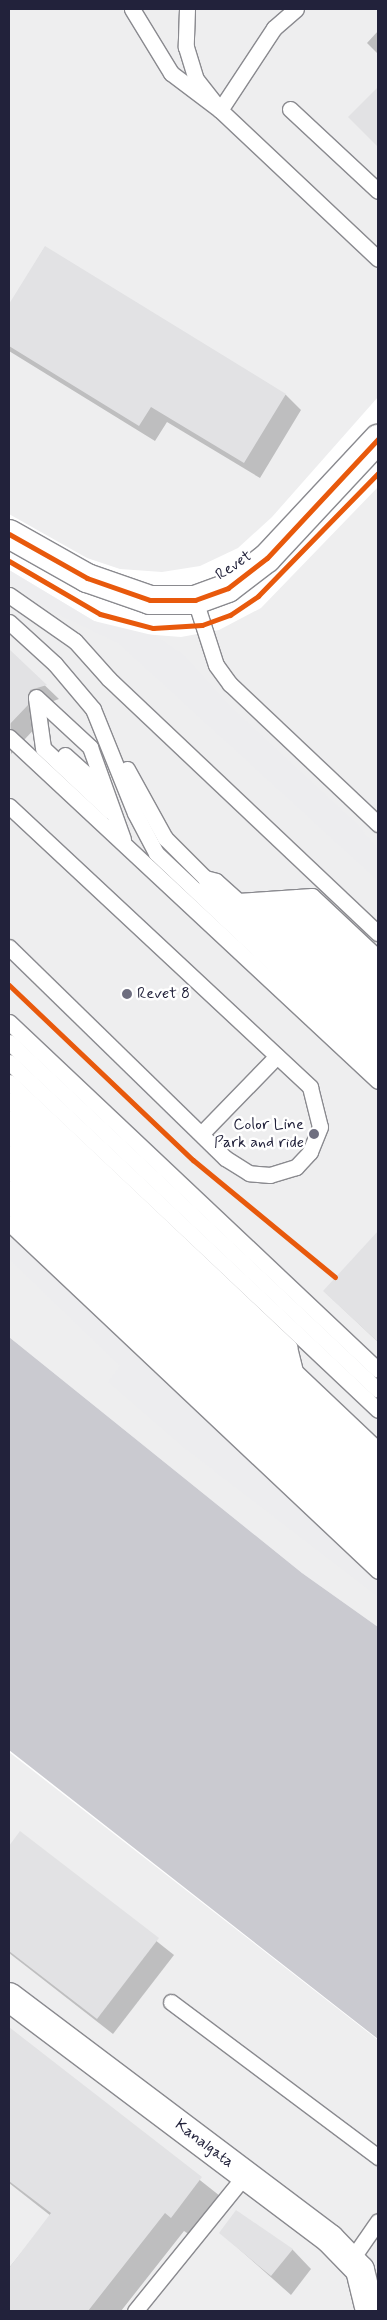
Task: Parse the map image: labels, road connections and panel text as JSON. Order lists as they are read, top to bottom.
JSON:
{
  "streets": {
    "main road": ["Revet", "Kanalgata"]
  },
  "places": ["Revet 8", "Color Line Park and ride"]
}
